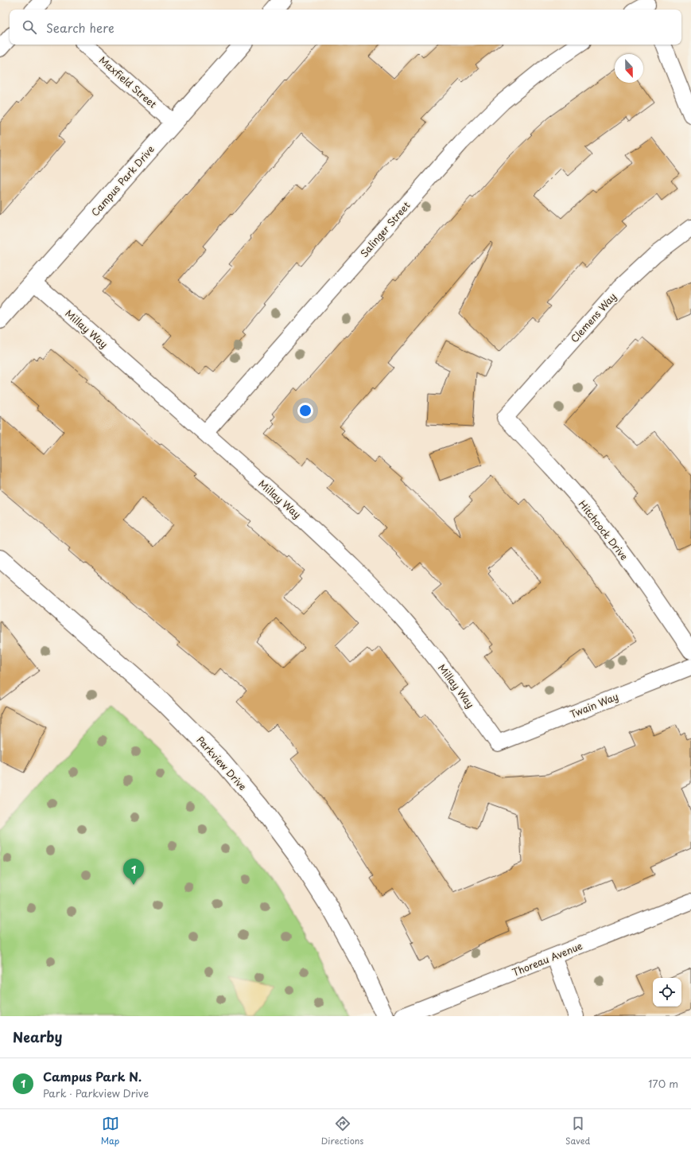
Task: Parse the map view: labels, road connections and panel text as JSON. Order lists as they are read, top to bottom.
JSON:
{
  "streets": {
    "street": [
      "Maxfield Street",
      "Campus Park Drive",
      "Salinger Street",
      "Clemens Way",
      "Millay Way",
      "Hitchcock Drive",
      "Twain Way",
      "Parkview Drive",
      "Thoreau Avenue"
    ]
  },
  "crossings": [
    ["Maxfield Street", "Campus Park Drive"],
    ["Campus Park Drive", "Millay Way"],
    ["Salinger Street", "Millay Way"],
    ["Clemens Way", "Hitchcock Drive"],
    ["Millay Way", "Twain Way"]
  ],
  "north": "bottom",
  "page": {
    "search": "Search here",
    "pins": "1",
    "heading": "Nearby",
    "list": [
      {
        "mark": "1",
        "name": "Campus Park N.",
        "note": "Park · Parkview Drive",
        "value": "170 m"
      }
    ],
    "nav": ["Map", "Directions", "Saved"]
  }
}
